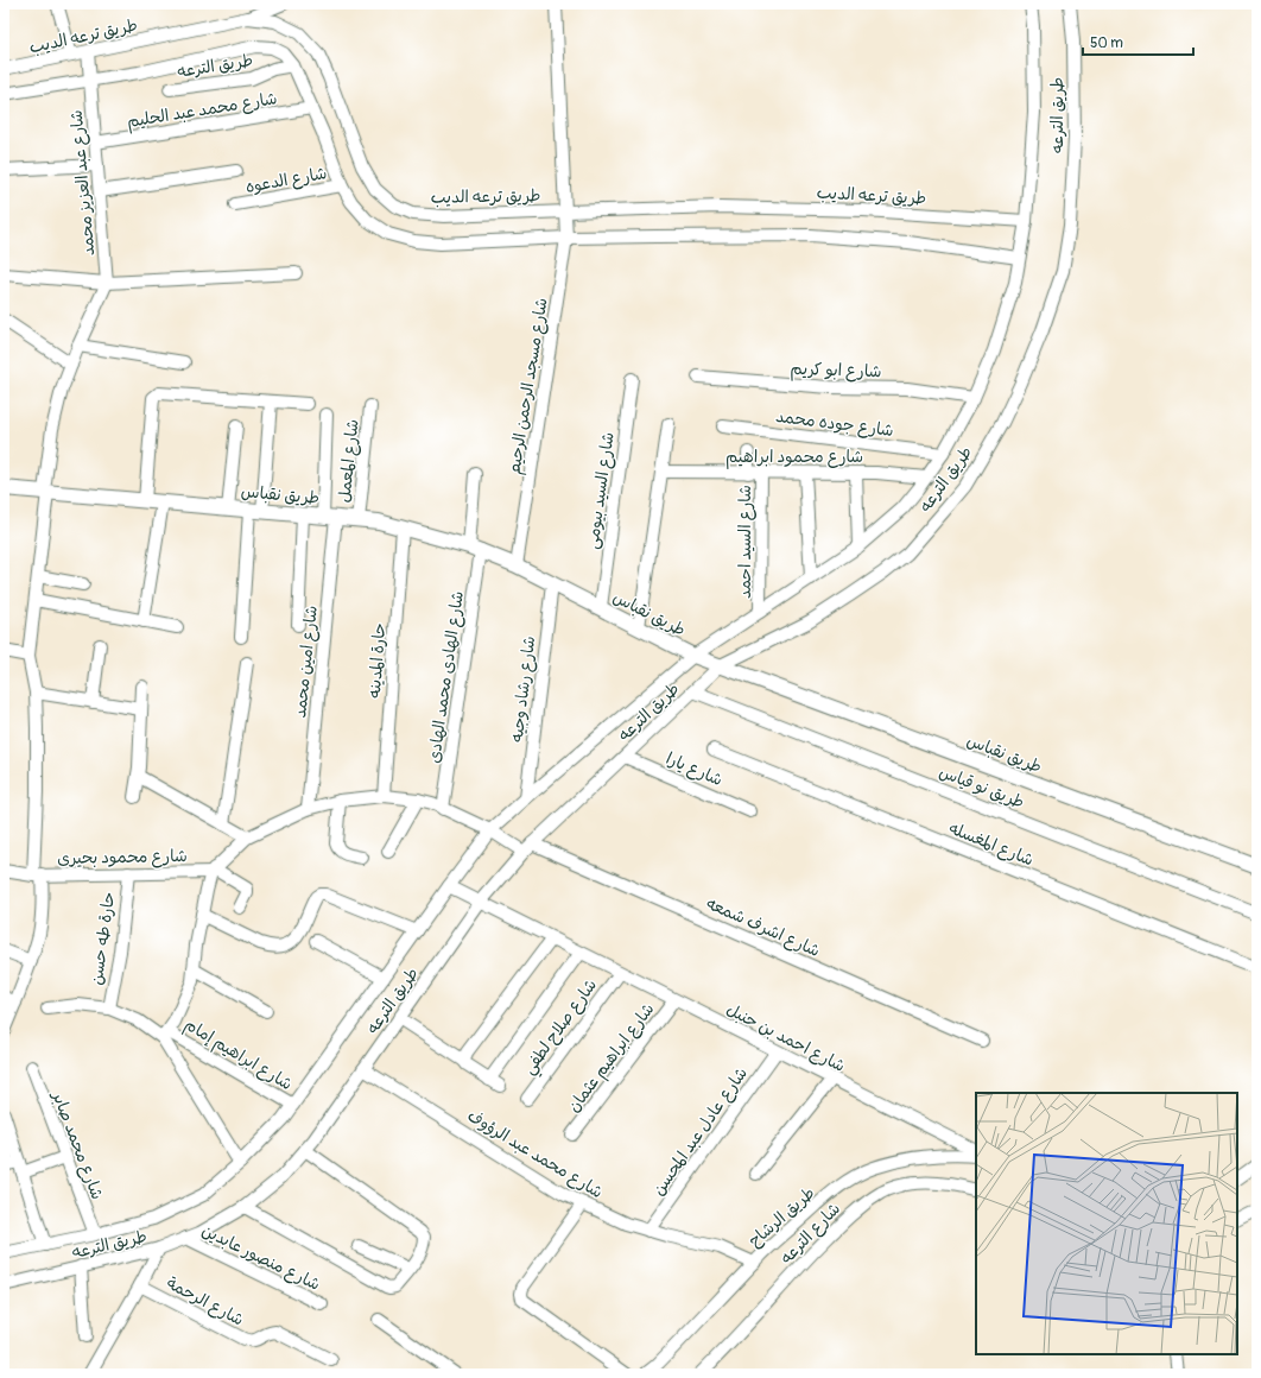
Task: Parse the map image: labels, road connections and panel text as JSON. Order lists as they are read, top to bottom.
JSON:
{
  "streets": {
    "street": [
      "طريق ترعه الديب",
      "طريق الترعه",
      "شارع محمد عبد الحليم",
      "شارع الدعوه",
      "شارع عبد العزيز محمد",
      "شارع ابو كريم",
      "شارع مسجد الرحمن الرحيم",
      "شارع جوده محمد",
      "شارع محمود ابراهيم",
      "شارع المعمل",
      "شارع السيد بيومى",
      "طريق نقباس",
      "شارع السيد احمد",
      "حارة المدينه",
      "شارع امين محمد",
      "شارع الهادى محمد الهادى",
      "شارع رشاد وجيه",
      "شارع يارا",
      "طريق نو قياس",
      "شارع المغسله",
      "شارع محمود بحيرى",
      "شارع اشرف شمعه",
      "حارة طه حسن",
      "شارع صلاح لطفي",
      "شارع احمد بن حنبل",
      "شارع ابراهيم إمام",
      "شارع ابراهيم عثمان",
      "شارع عادل عبد المحسن",
      "شارع محمد صابر",
      "شارع محمد عبد الرؤوف",
      "طريق الرشاح",
      "شارع الترعه",
      "شارع منصور عابدين",
      "شارع الرحمة"
    ]
  },
  "crossings": [
    ["طريق ترعه الديب", "طريق الترعه"],
    ["طريق ترعه الديب", "شارع عبد العزيز محمد"],
    ["طريق ترعه الديب", "شارع مسجد الرحمن الرحيم"],
    ["طريق الترعه", "شارع ابو كريم"],
    ["طريق الترعه", "شارع جوده محمد"],
    ["طريق الترعه", "شارع محمود ابراهيم"],
    ["طريق الترعه", "طريق نقباس"],
    ["طريق الترعه", "شارع السيد احمد"],
    ["طريق الترعه", "شارع رشاد وجيه"],
    ["طريق الترعه", "شارع يارا"],
    ["طريق الترعه", "طريق نو قياس"],
    ["طريق الترعه", "شارع اشرف شمعه"],
    ["طريق الترعه", "شارع احمد بن حنبل"],
    ["طريق الترعه", "شارع ابراهيم إمام"],
    ["طريق الترعه", "شارع محمد صابر"],
    ["طريق الترعه", "شارع محمد عبد الرؤوف"],
    ["طريق الترعه", "شارع منصور عابدين"],
    ["شارع محمد عبد الحليم", "شارع عبد العزيز محمد"],
    ["شارع مسجد الرحمن الرحيم", "طريق نقباس"],
    ["شارع محمود ابراهيم", "شارع السيد احمد"],
    ["شارع المعمل", "طريق نقباس"],
    ["شارع السيد بيومى", "طريق نقباس"],
    ["طريق نقباس", "حارة المدينه"],
    ["طريق نقباس", "شارع امين محمد"],
    ["طريق نقباس", "شارع الهادى محمد الهادى"],
    ["طريق نقباس", "شارع رشاد وجيه"],
    ["حارة المدينه", "شارع اشرف شمعه"],
    ["شارع امين محمد", "شارع اشرف شمعه"],
    ["شارع الهادى محمد الهادى", "شارع اشرف شمعه"],
    ["شارع محمود بحيرى", "شارع اشرف شمعه"],
    ["شارع محمود بحيرى", "حارة طه حسن"],
    ["حارة طه حسن", "شارع ابراهيم إمام"],
    ["شارع صلاح لطفي", "شارع احمد بن حنبل"],
    ["شارع احمد بن حنبل", "شارع ابراهيم عثمان"],
    ["شارع احمد بن حنبل", "شارع عادل عبد المحسن"],
    ["شارع عادل عبد المحسن", "شارع محمد عبد الرؤوف"],
    ["شارع محمد عبد الرؤوف", "طريق الرشاح"]
  ],
  "scale_bar": "50 m"
}
